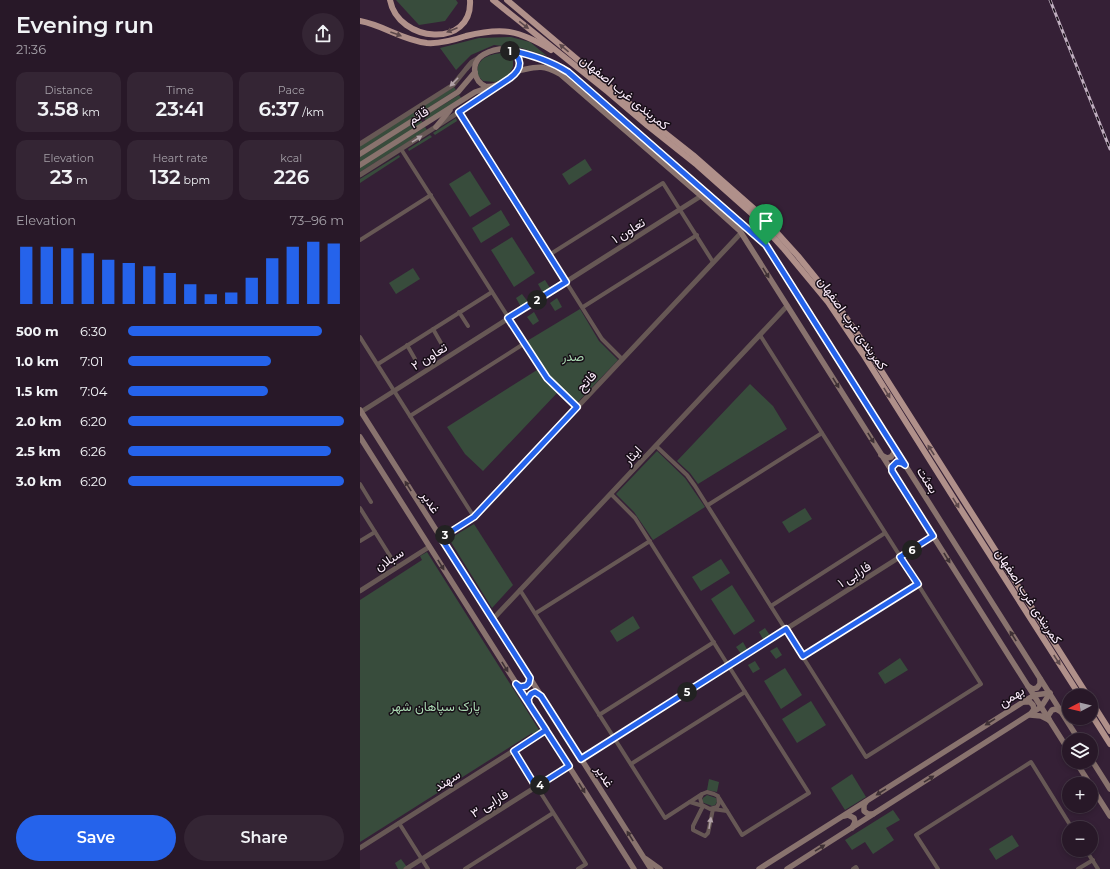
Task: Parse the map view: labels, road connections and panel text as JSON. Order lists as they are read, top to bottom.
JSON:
{
  "streets": {
    "highway": ["کمربندی غرب اصفهان"],
    "main road": [
      "قائم",
      "بعثت",
      "غدیر",
      "بهمن"
    ],
    "street": [
      "تعاون ۱",
      "تعاون ۲",
      "فاتح",
      "ایثار",
      "سبلان",
      "فارابی ۱",
      "سهند",
      "فارابی ۳"
    ]
  },
  "crossings": [
    ["قائم", "بعثت"],
    ["تعاون ۱", "تعاون ۲"],
    ["تعاون ۱", "بعثت"],
    ["تعاون ۲", "غدیر"],
    ["فاتح", "بعثت"],
    ["فاتح", "غدیر"],
    ["ایثار", "بعثت"],
    ["ایثار", "غدیر"],
    ["بعثت", "فارابی ۱"],
    ["بعثت", "بهمن"],
    ["غدیر", "سبلان"],
    ["غدیر", "فارابی ۱"],
    ["غدیر", "سهند"],
    ["غدیر", "فارابی ۳"]
  ],
  "parks": ["صدر", "پارک سپاهان شهر"],
  "north": "left",
  "page": {
    "heading": ["Evening run", "21:36"],
    "pins": [
      "1",
      "2",
      "3",
      "6",
      "5",
      "4"
    ],
    "stats": [
      ["Distance", "3.58 km"],
      ["Time", "23:41"],
      ["Pace", "6:37 /km"],
      ["Elevation", "23 m"],
      ["Heart rate", "132 bpm"],
      ["kcal", "226"]
    ],
    "chart": ["Elevation", "73–96 m"],
    "list": [
      {
        "name": "500 m",
        "note": "6:30"
      },
      {
        "name": "1.0 km",
        "note": "7:01"
      },
      {
        "name": "1.5 km",
        "note": "7:04"
      },
      {
        "name": "2.0 km",
        "note": "6:20"
      },
      {
        "name": "2.5 km",
        "note": "6:26"
      },
      {
        "name": "3.0 km",
        "note": "6:20"
      }
    ],
    "map_buttons": ["+", "−"],
    "buttons": ["Save", "Share"]
  }
}
